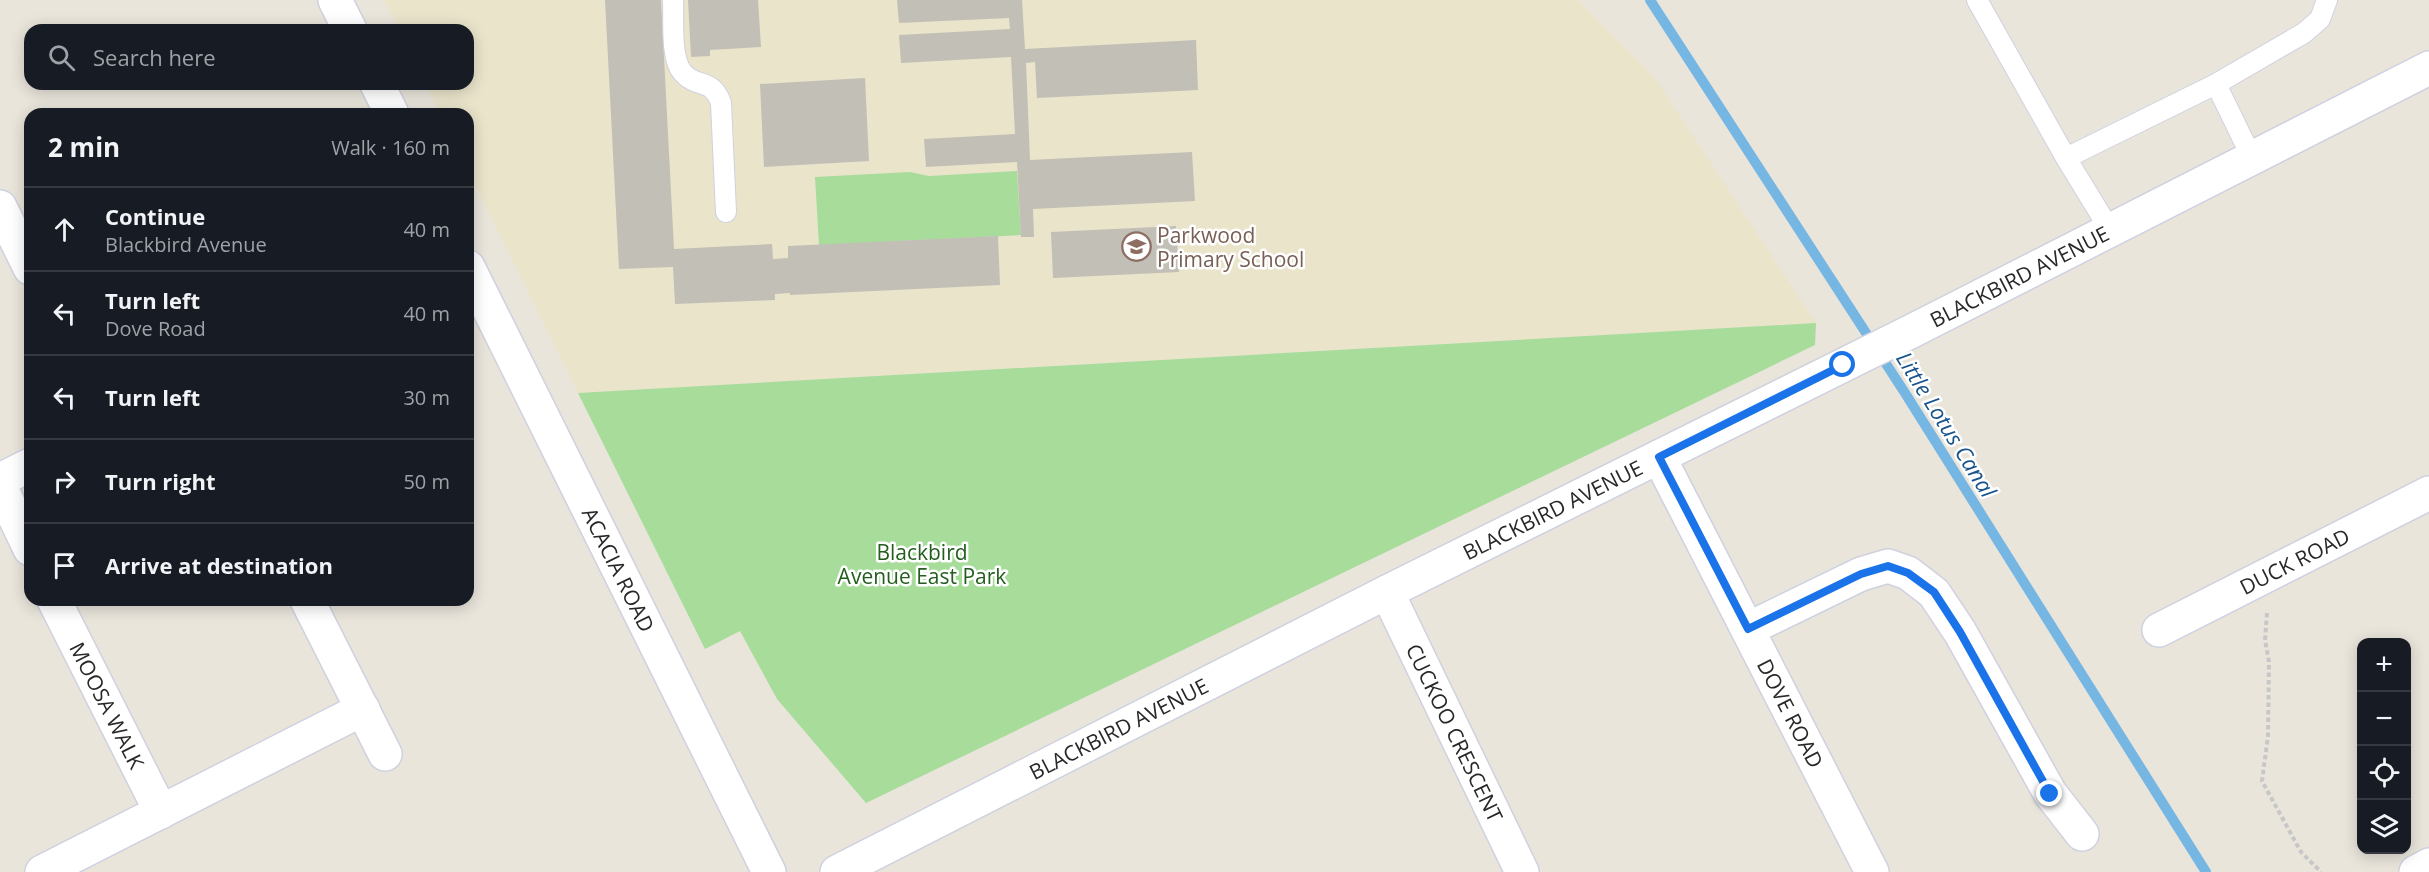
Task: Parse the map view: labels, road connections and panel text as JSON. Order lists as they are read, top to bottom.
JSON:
{
  "streets": {
    "street": [
      "BLACKBIRD AVENUE",
      "DUCK ROAD",
      "ACACIA ROAD",
      "MOOSA WALK",
      "DOVE ROAD",
      "CUCKOO CRESCENT"
    ]
  },
  "crossings": [
    ["BLACKBIRD AVENUE", "DOVE ROAD"],
    ["BLACKBIRD AVENUE", "CUCKOO CRESCENT"]
  ],
  "water": ["Little Lotus Canal"],
  "parks": ["Blackbird Avenue East Park"],
  "places": {
    "school or university": ["Parkwood Primary School"]
  },
  "page": {
    "search": "Search here",
    "heading": ["2 min", "Walk · 160 m"],
    "list": [
      ["Continue", "Blackbird Avenue", "40 m"],
      ["Turn left", "Dove Road", "40 m"],
      ["Turn left", "30 m"],
      ["Turn right", "50 m"],
      "Arrive at destination"
    ],
    "map_buttons": ["+", "−"]
  }
}
